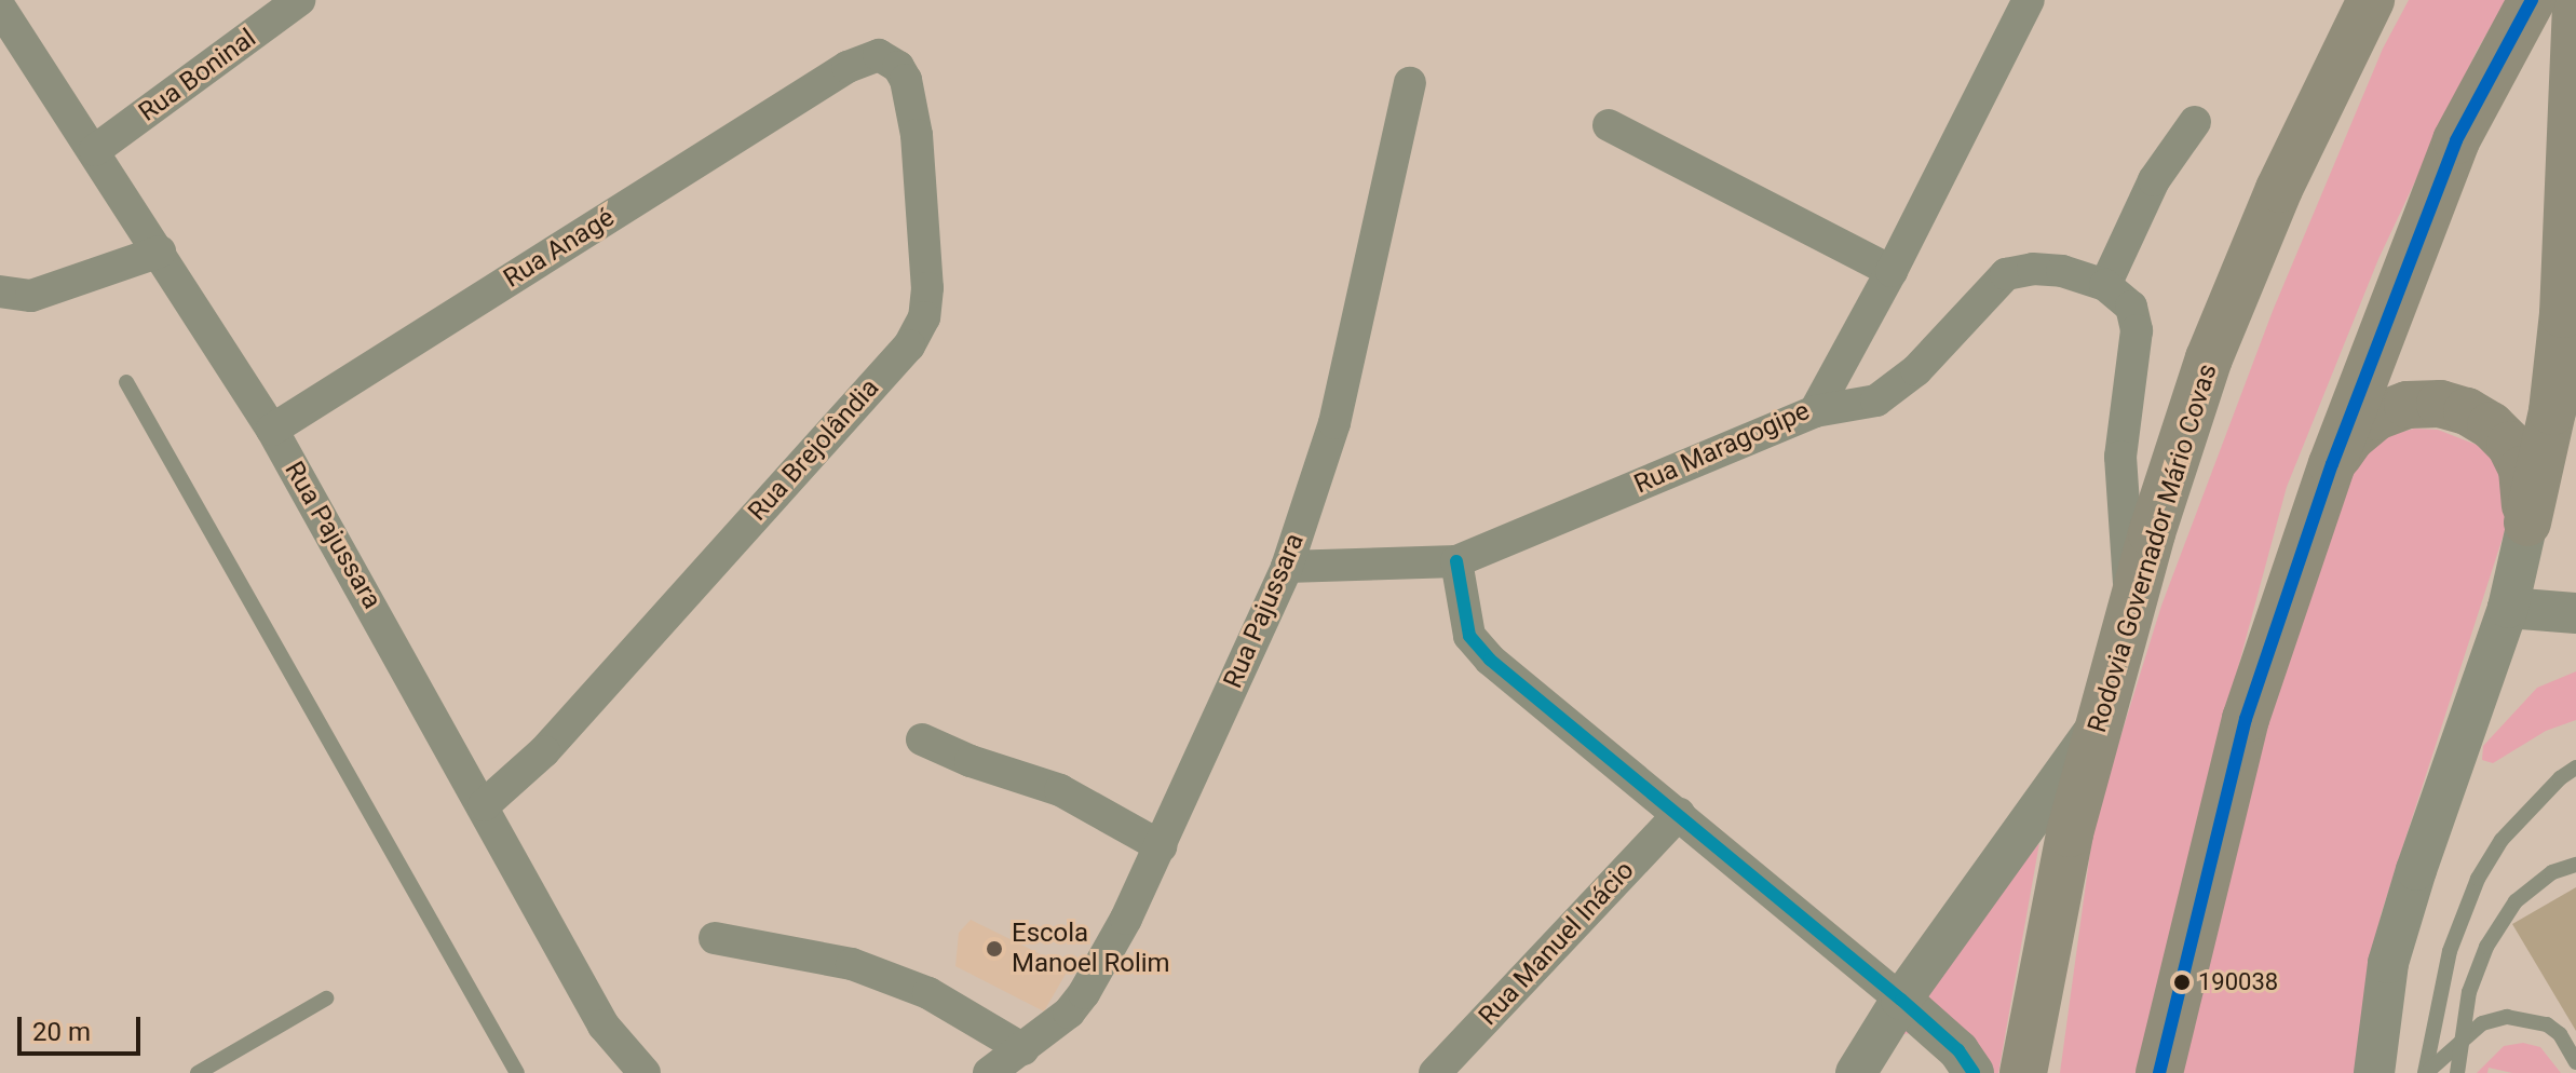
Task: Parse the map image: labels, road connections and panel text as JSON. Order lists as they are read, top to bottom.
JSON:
{
  "streets": {
    "highway": ["Rodovia Governador Mário Covas"],
    "street": [
      "Rua Boninal",
      "Rua Anagé",
      "Rua Maragogipe",
      "Rua Brejolândia",
      "Rua Pajussara",
      "Rua Manuel Inácio"
    ]
  },
  "crossings": [
    ["Rua Boninal", "Rua Pajussara"],
    ["Rua Anagé", "Rua Brejolândia"],
    ["Rua Anagé", "Rua Pajussara"],
    ["Rua Maragogipe", "Rua Pajussara"],
    ["Rua Brejolândia", "Rua Pajussara"]
  ],
  "places": ["Escola Manoel Rolim", "190038"],
  "scale_bar": "20 m"
}
